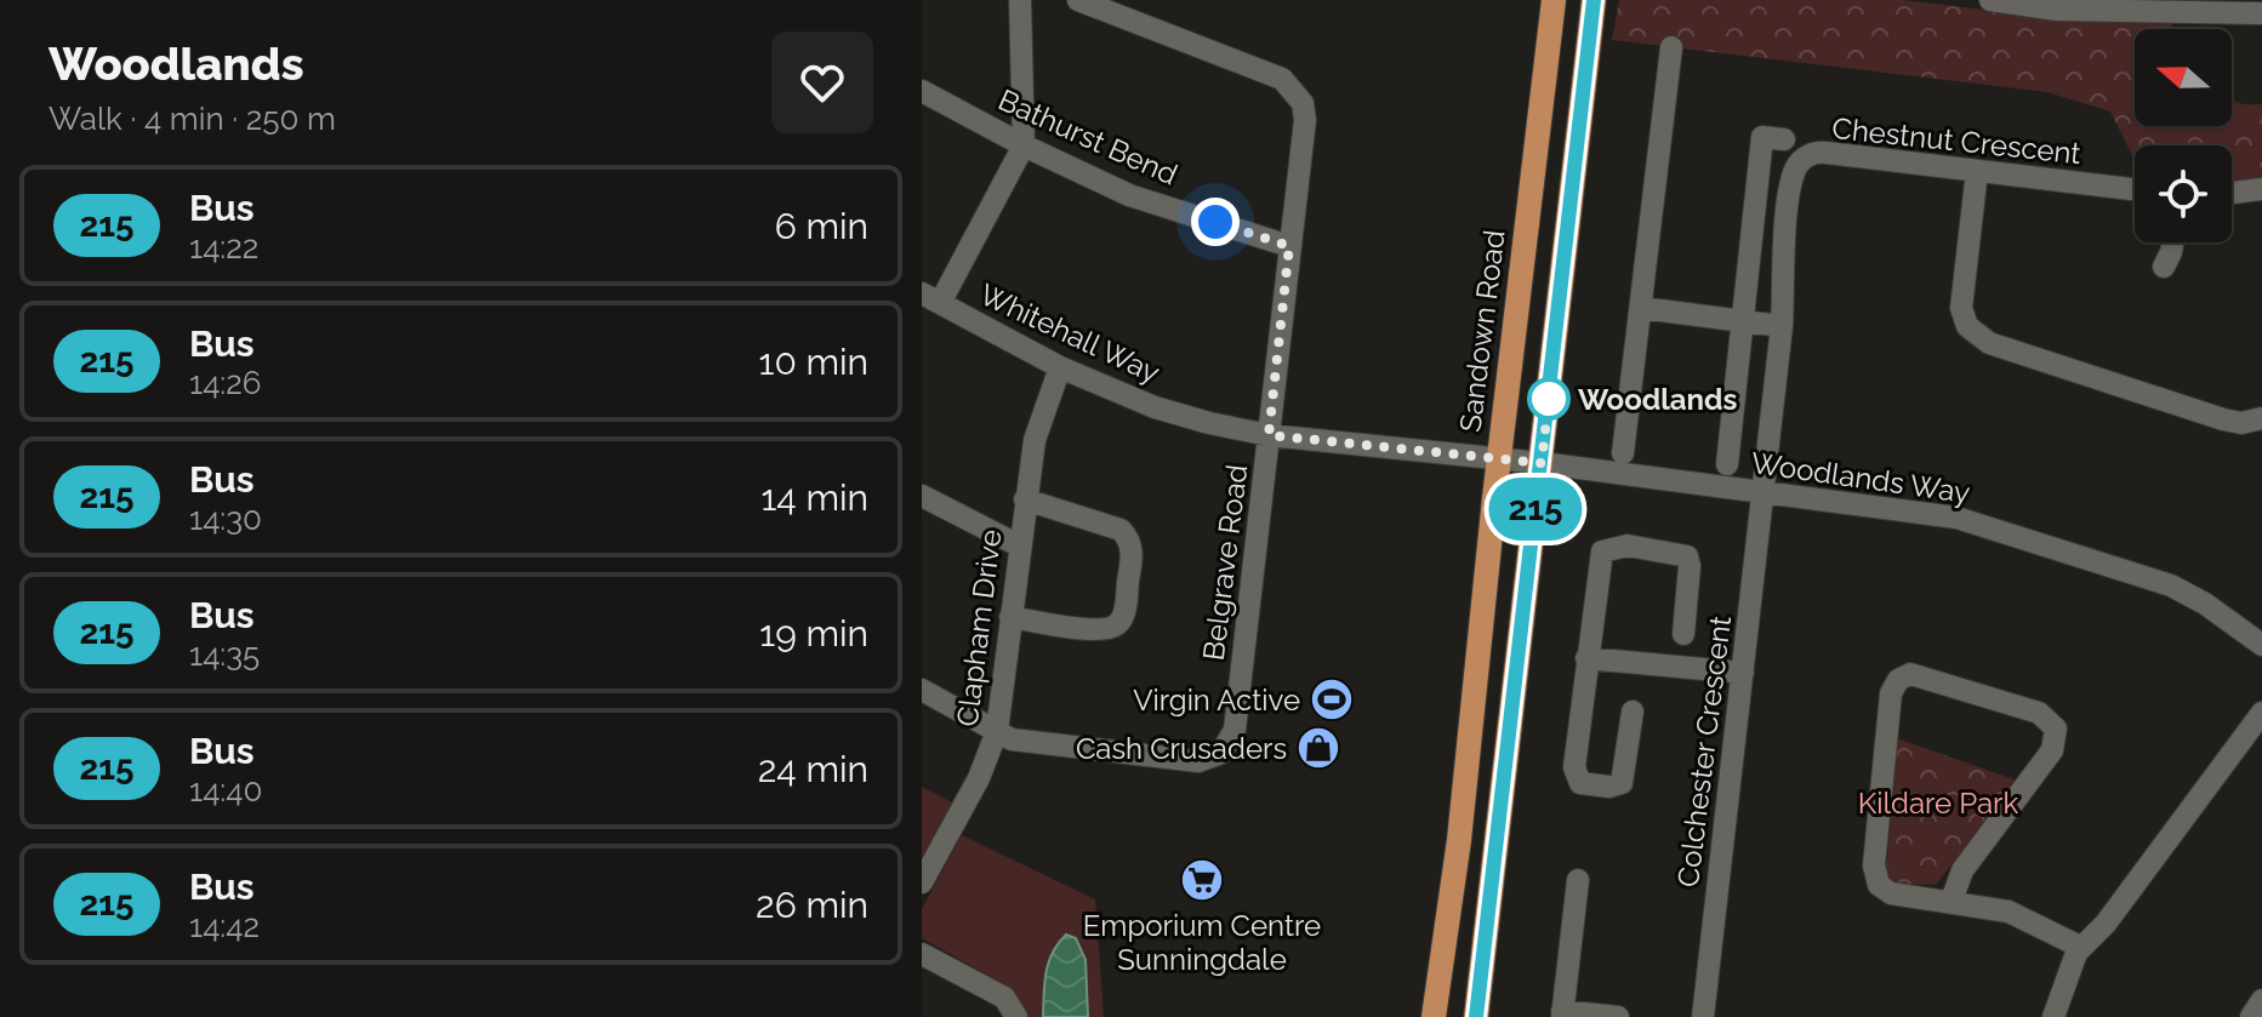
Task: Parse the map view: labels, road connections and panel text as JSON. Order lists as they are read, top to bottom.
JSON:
{
  "streets": {
    "main road": ["Sandown Road"],
    "street": [
      "Bathurst Bend",
      "Chestnut Crescent",
      "Whitehall Way",
      "Woodlands Way",
      "Belgrave Road",
      "Clapham Drive",
      "Colchester Crescent"
    ]
  },
  "crossings": [
    ["Bathurst Bend", "Belgrave Road"],
    ["Chestnut Crescent", "Woodlands Way"],
    ["Chestnut Crescent", "Colchester Crescent"],
    ["Sandown Road", "Whitehall Way"],
    ["Whitehall Way", "Woodlands Way"],
    ["Whitehall Way", "Belgrave Road"],
    ["Whitehall Way", "Clapham Drive"],
    ["Woodlands Way", "Colchester Crescent"],
    ["Belgrave Road", "Clapham Drive"]
  ],
  "parks": ["Kildare Park"],
  "places": {
    "other": ["Woodlands"],
    "sports": ["Virgin Active"],
    "shop": ["Cash Crusaders"],
    "supermarket": ["Emporium Centre Sunningdale"]
  },
  "lines": ["bus line 215"],
  "north": "left",
  "page": {
    "heading": ["Woodlands", "Walk · 4 min · 250 m"],
    "on_map": "215",
    "list": [
      {
        "mark": "215",
        "name": "Bus",
        "note": "14:22",
        "value": "6 min"
      },
      {
        "mark": "215",
        "name": "Bus",
        "note": "14:26",
        "value": "10 min"
      },
      {
        "mark": "215",
        "name": "Bus",
        "note": "14:30",
        "value": "14 min"
      },
      {
        "mark": "215",
        "name": "Bus",
        "note": "14:35",
        "value": "19 min"
      },
      {
        "mark": "215",
        "name": "Bus",
        "note": "14:40",
        "value": "24 min"
      },
      {
        "mark": "215",
        "name": "Bus",
        "note": "14:42",
        "value": "26 min"
      }
    ]
  }
}
